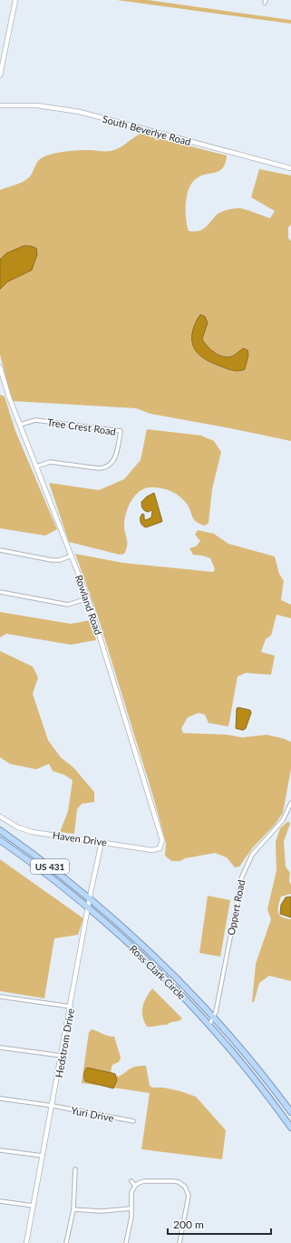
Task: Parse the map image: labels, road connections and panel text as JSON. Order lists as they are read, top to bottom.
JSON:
{
  "streets": {
    "highway": ["US 431", "Ross Clark Circle"],
    "street": [
      "South Beverlye Road",
      "Tree Crest Road",
      "Rowland Road",
      "Haven Drive",
      "Oppert Road",
      "Hedstrom Drive",
      "Yuri Drive"
    ]
  },
  "crossings": [
    ["Tree Crest Road", "Rowland Road"],
    ["Rowland Road", "Haven Drive"],
    ["Haven Drive", "Hedstrom Drive"],
    ["Oppert Road", "Ross Clark Circle"],
    ["Ross Clark Circle", "Hedstrom Drive"],
    ["Hedstrom Drive", "Yuri Drive"]
  ],
  "scale_bar": "200 m"
}
